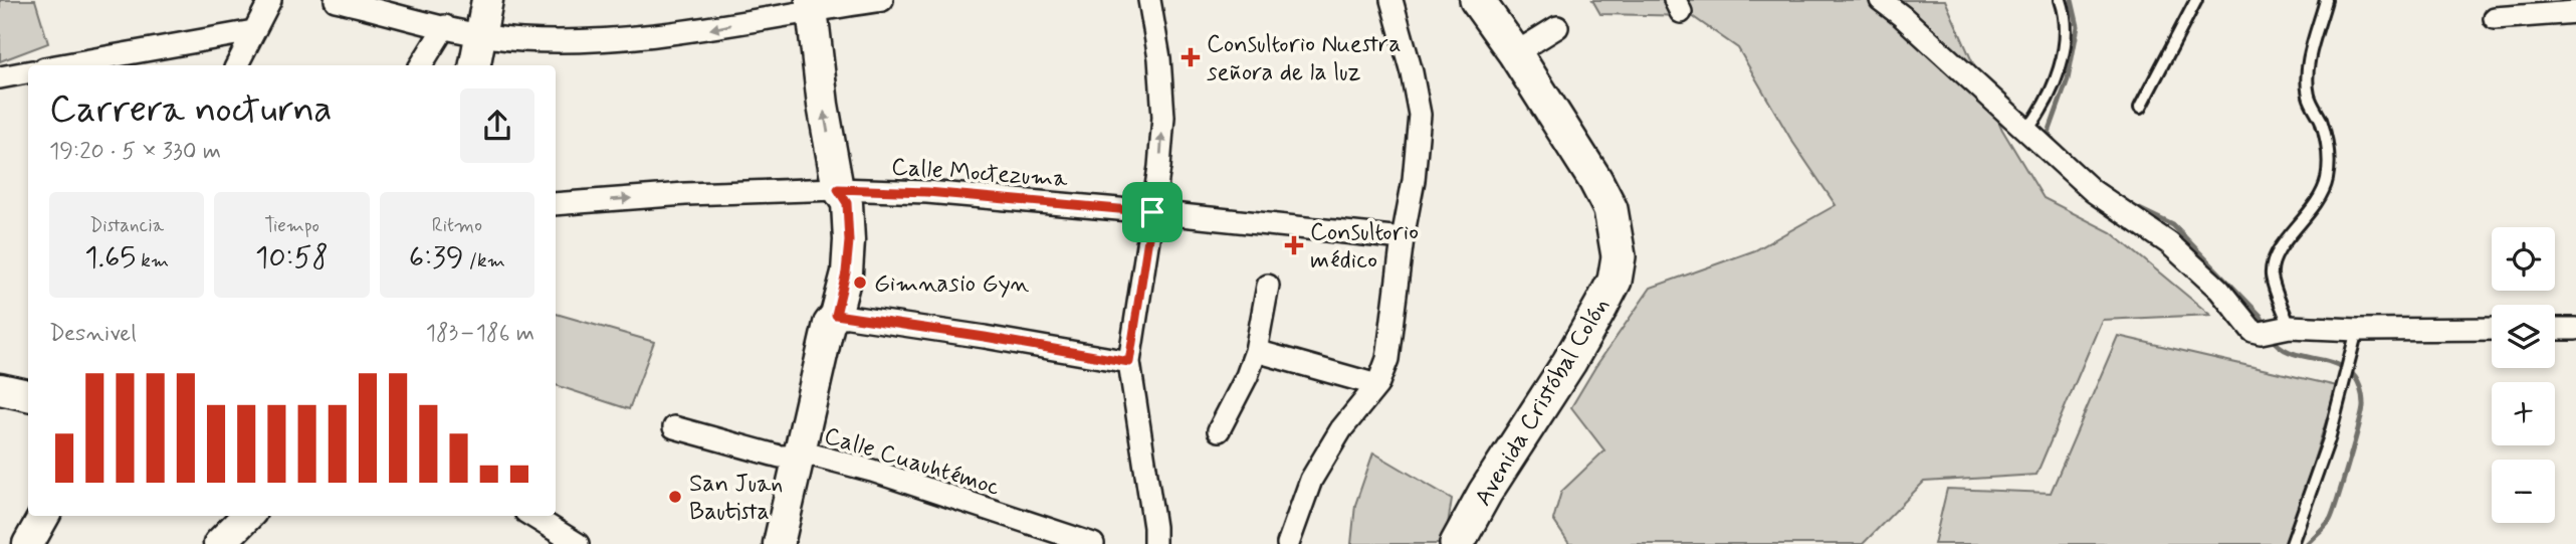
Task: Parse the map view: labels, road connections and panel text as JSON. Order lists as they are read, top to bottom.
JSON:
{
  "streets": {
    "main road": ["Avenida Cristóbal Colón"],
    "street": ["Calle Moctezuma", "Calle Cuauhtémoc"]
  },
  "places": {
    "health": ["Consultorio Nuestra señora de la luz", "Consultorio médico"],
    "other": ["Gimnasio Gyn", "San Juan Bautista"]
  },
  "page": {
    "heading": ["Carrera nocturna", "19:20 · 5 × 330 m"],
    "stats": [
      ["Distancia", "1.65 km"],
      ["Tiempo", "10:58"],
      ["Ritmo", "6:39 /km"]
    ],
    "map_buttons": ["+", "−"],
    "chart": ["Desnivel", "183–186 m"]
  }
}
